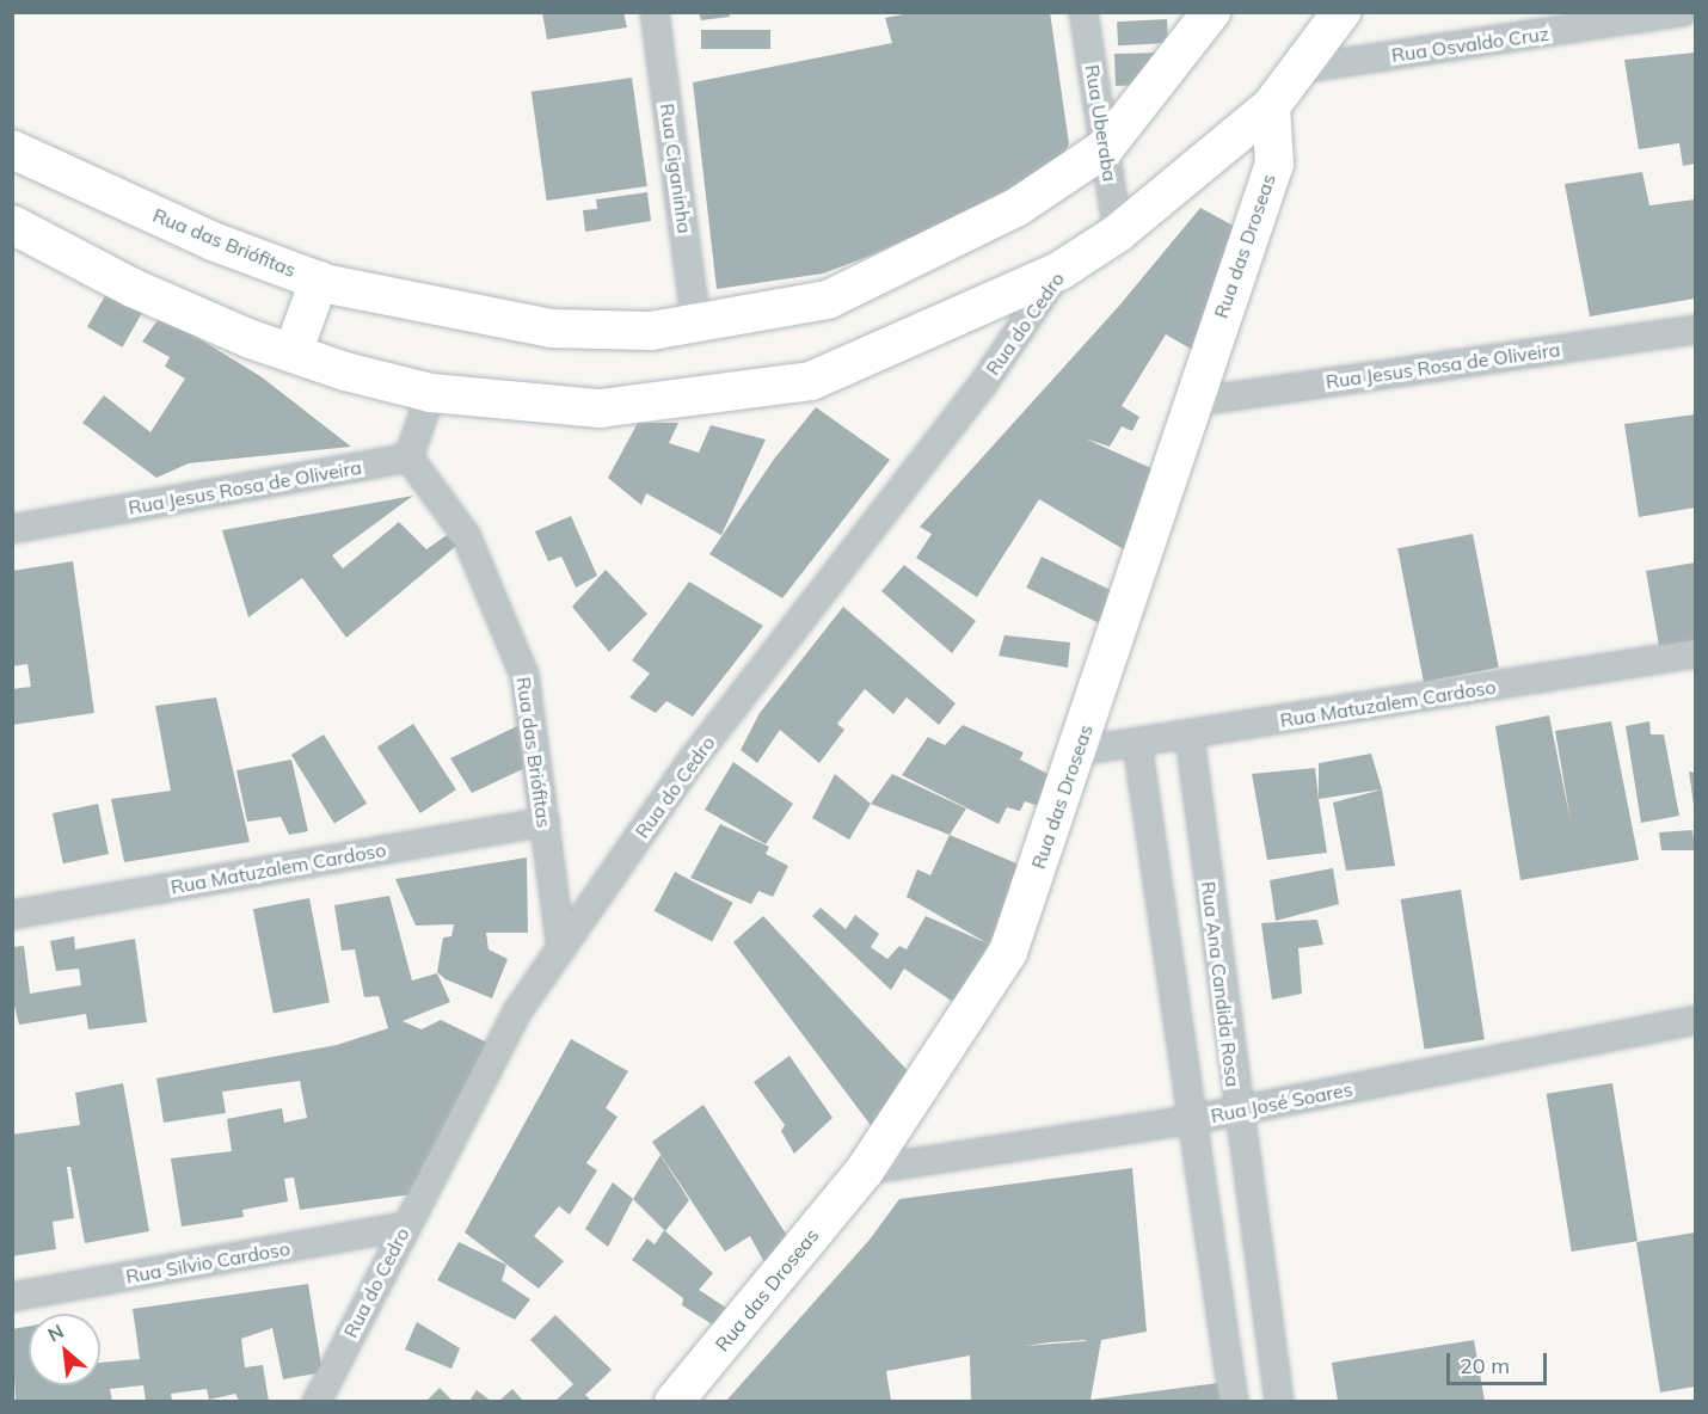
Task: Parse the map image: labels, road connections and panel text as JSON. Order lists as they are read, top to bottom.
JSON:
{
  "streets": {
    "street": [
      "Rua Osvaldo Cruz",
      "Rua Uberaba",
      "Rua Ciganinha",
      "Rua das Briófitas",
      "Rua das Droseas",
      "Rua do Cedro",
      "Rua Jesus Rosa de Oliveira",
      "Rua Matuzalem Cardoso",
      "Rua Ana Candida Rosa",
      "Rua José Soares",
      "Rua Silvio Cardoso"
    ]
  },
  "crossings": [
    ["Rua Osvaldo Cruz", "Rua do Cedro"],
    ["Rua Uberaba", "Rua das Briófitas"],
    ["Rua Uberaba", "Rua do Cedro"],
    ["Rua Ciganinha", "Rua das Briófitas"],
    ["Rua das Briófitas", "Rua do Cedro"],
    ["Rua das Briófitas", "Rua Jesus Rosa de Oliveira"],
    ["Rua das Briófitas", "Rua Matuzalem Cardoso"],
    ["Rua das Droseas", "Rua do Cedro"],
    ["Rua das Droseas", "Rua Jesus Rosa de Oliveira"],
    ["Rua das Droseas", "Rua Matuzalem Cardoso"],
    ["Rua das Droseas", "Rua José Soares"],
    ["Rua do Cedro", "Rua Silvio Cardoso"],
    ["Rua Matuzalem Cardoso", "Rua Ana Candida Rosa"],
    ["Rua Ana Candida Rosa", "Rua José Soares"]
  ],
  "scale_bar": "20 m",
  "north": "top left"
}
